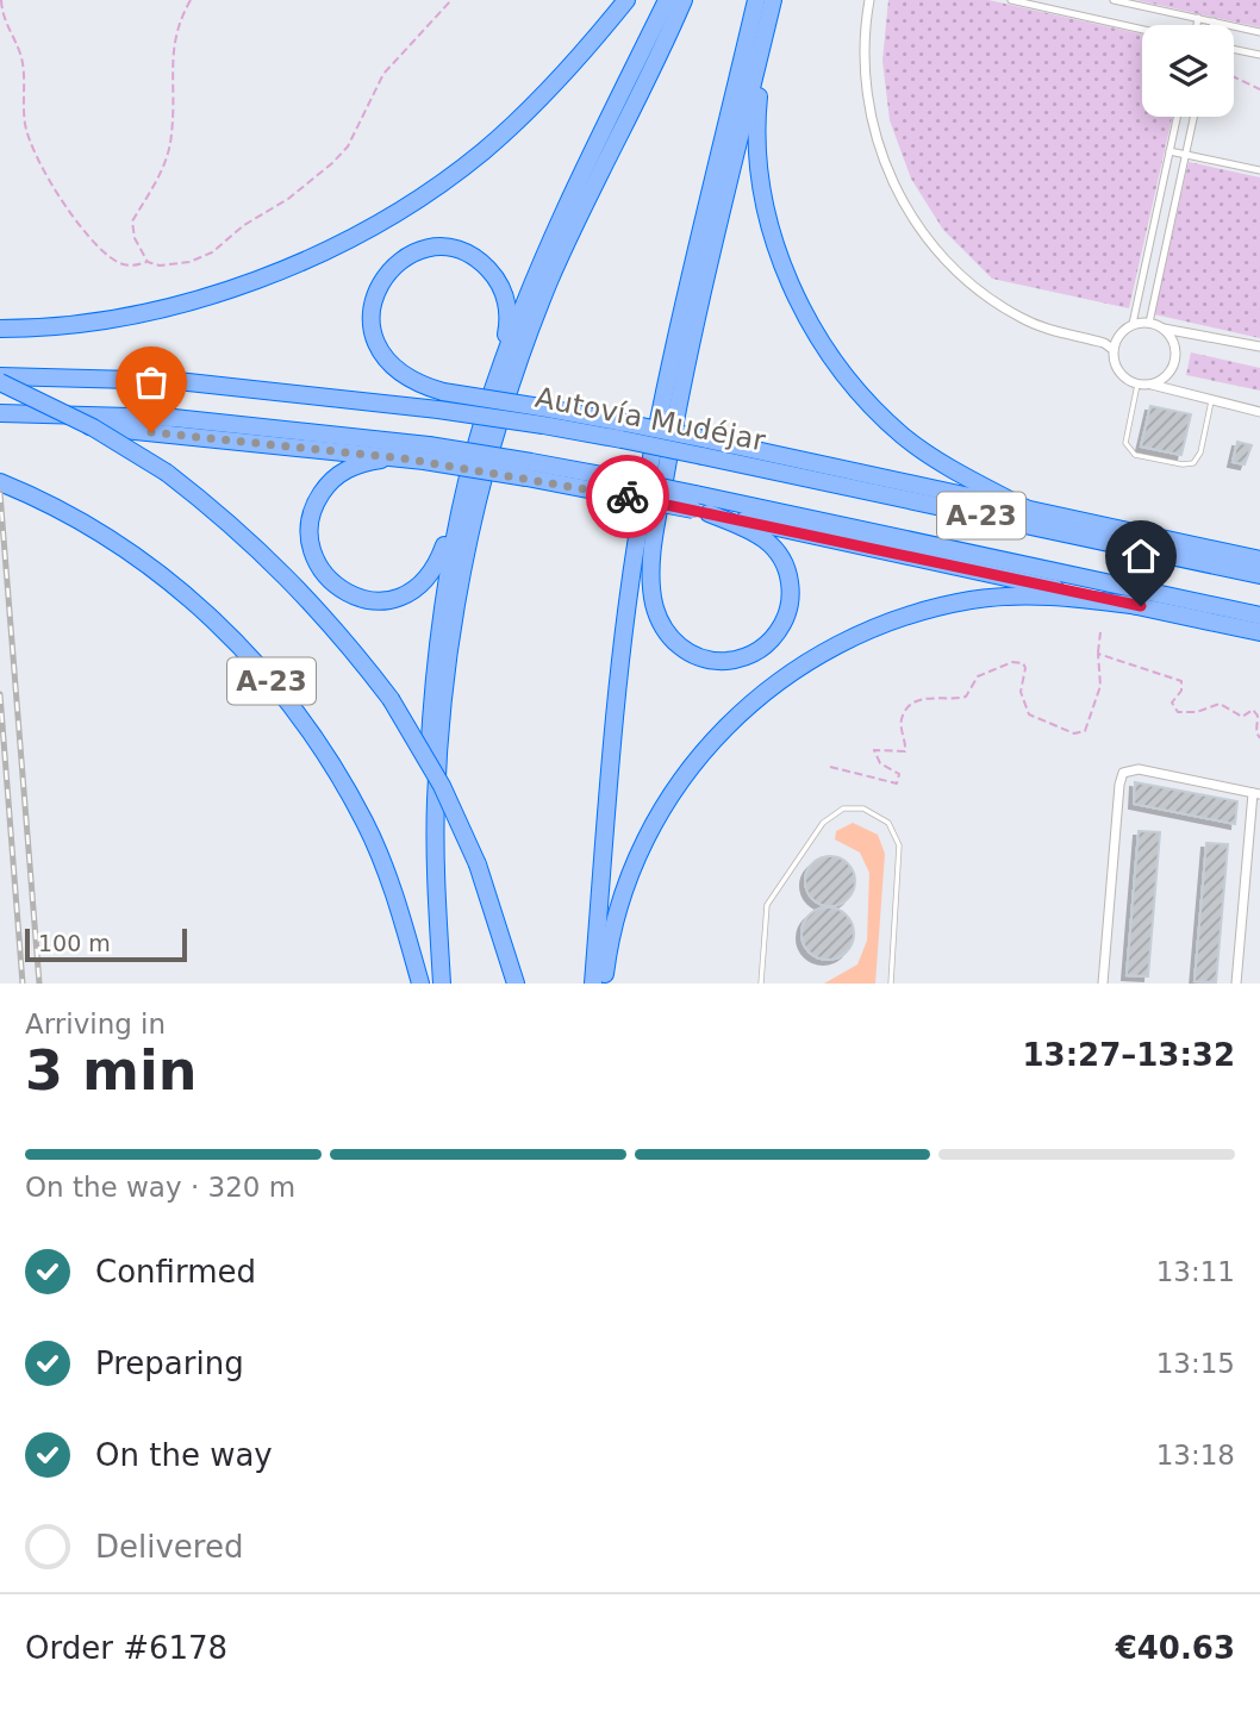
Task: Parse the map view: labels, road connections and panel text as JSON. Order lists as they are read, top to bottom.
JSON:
{
  "streets": {
    "highway": ["Autovía Mudéjar", "A-23"]
  },
  "scale_bar": "100 m",
  "page": {
    "scale": "100 m",
    "heading": ["3 min", "Arriving in", "13:27–13:32"],
    "panel": ["Order #6178", "€40.63"],
    "bar": "On the way · 320 m",
    "list": [
      ["Confirmed", "13:11"],
      ["Preparing", "13:15"],
      ["On the way", "13:18"],
      "Delivered"
    ]
  }
}
